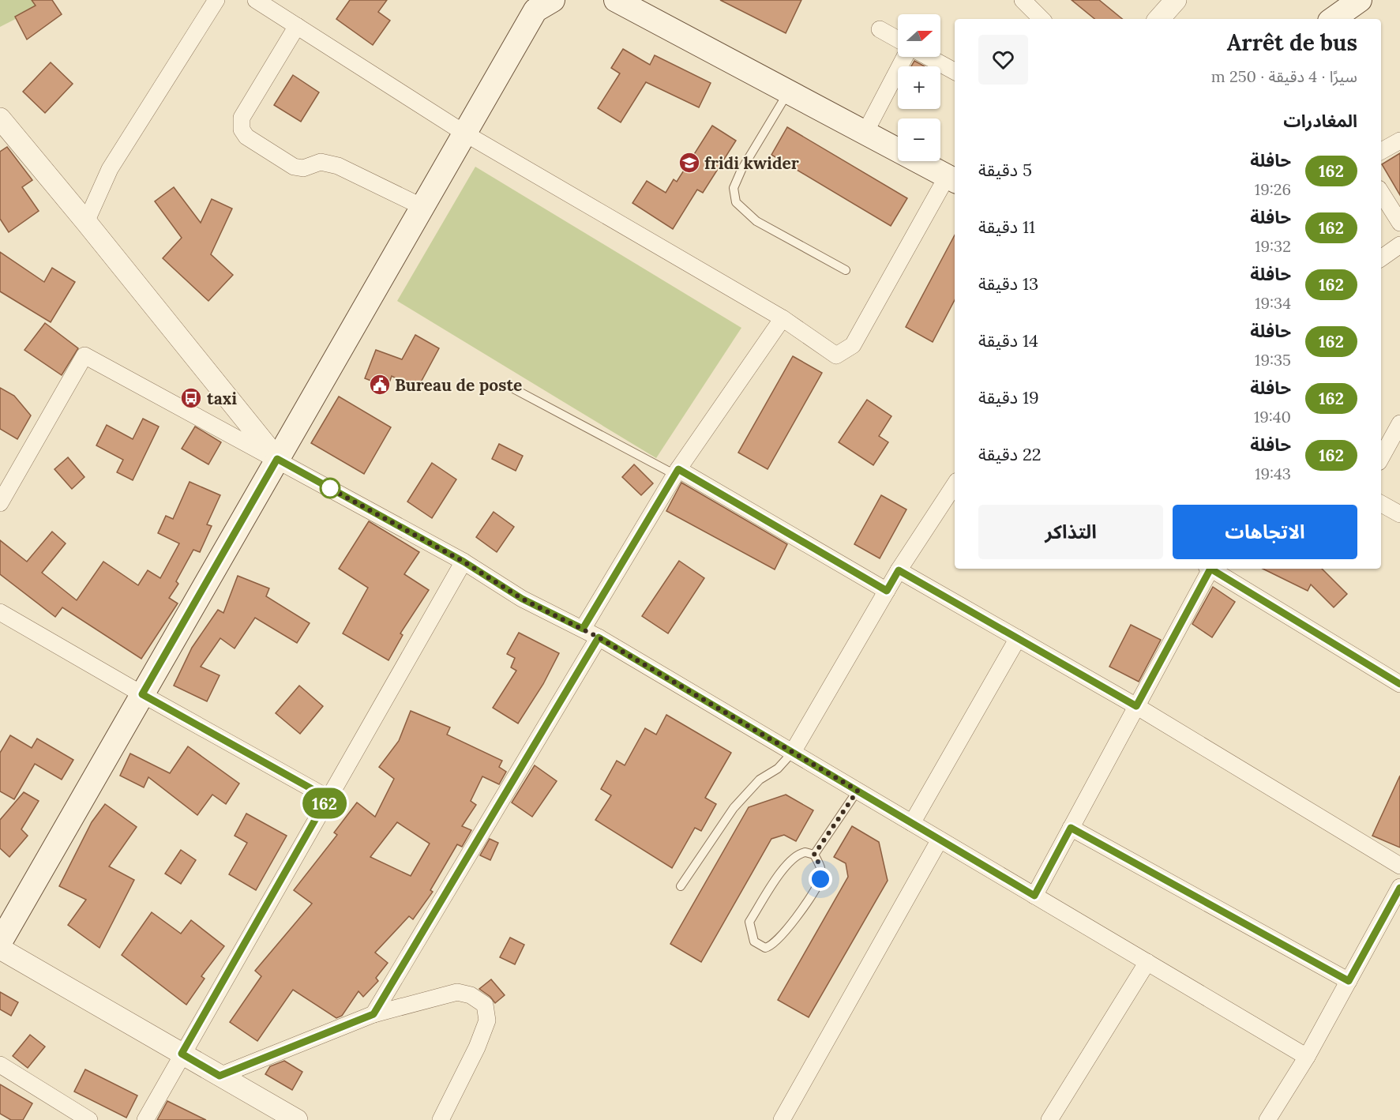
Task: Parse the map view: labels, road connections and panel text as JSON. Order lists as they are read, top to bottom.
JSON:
{
  "places": {
    "school or university": ["fridi kwider"],
    "public building": ["Bureau de poste"],
    "bus stop": ["taxi"]
  },
  "lines": ["bus line 162"],
  "north": "right",
  "page": {
    "on_map": "162",
    "map_buttons": ["+", "−"],
    "heading": [
      ["Arrêt de bus", "سيرًا · 4 دقيقة · 250 m"],
      "المغادرات"
    ],
    "list": [
      {
        "mark": "162",
        "name": "حافلة",
        "note": "19:26",
        "value": "5 دقيقة"
      },
      {
        "mark": "162",
        "name": "حافلة",
        "note": "19:32",
        "value": "11 دقيقة"
      },
      {
        "mark": "162",
        "name": "حافلة",
        "note": "19:34",
        "value": "13 دقيقة"
      },
      {
        "mark": "162",
        "name": "حافلة",
        "note": "19:35",
        "value": "14 دقيقة"
      },
      {
        "mark": "162",
        "name": "حافلة",
        "note": "19:40",
        "value": "19 دقيقة"
      },
      {
        "mark": "162",
        "name": "حافلة",
        "note": "19:43",
        "value": "22 دقيقة"
      }
    ],
    "buttons": ["الاتجاهات", "التذاكر"]
  }
}
